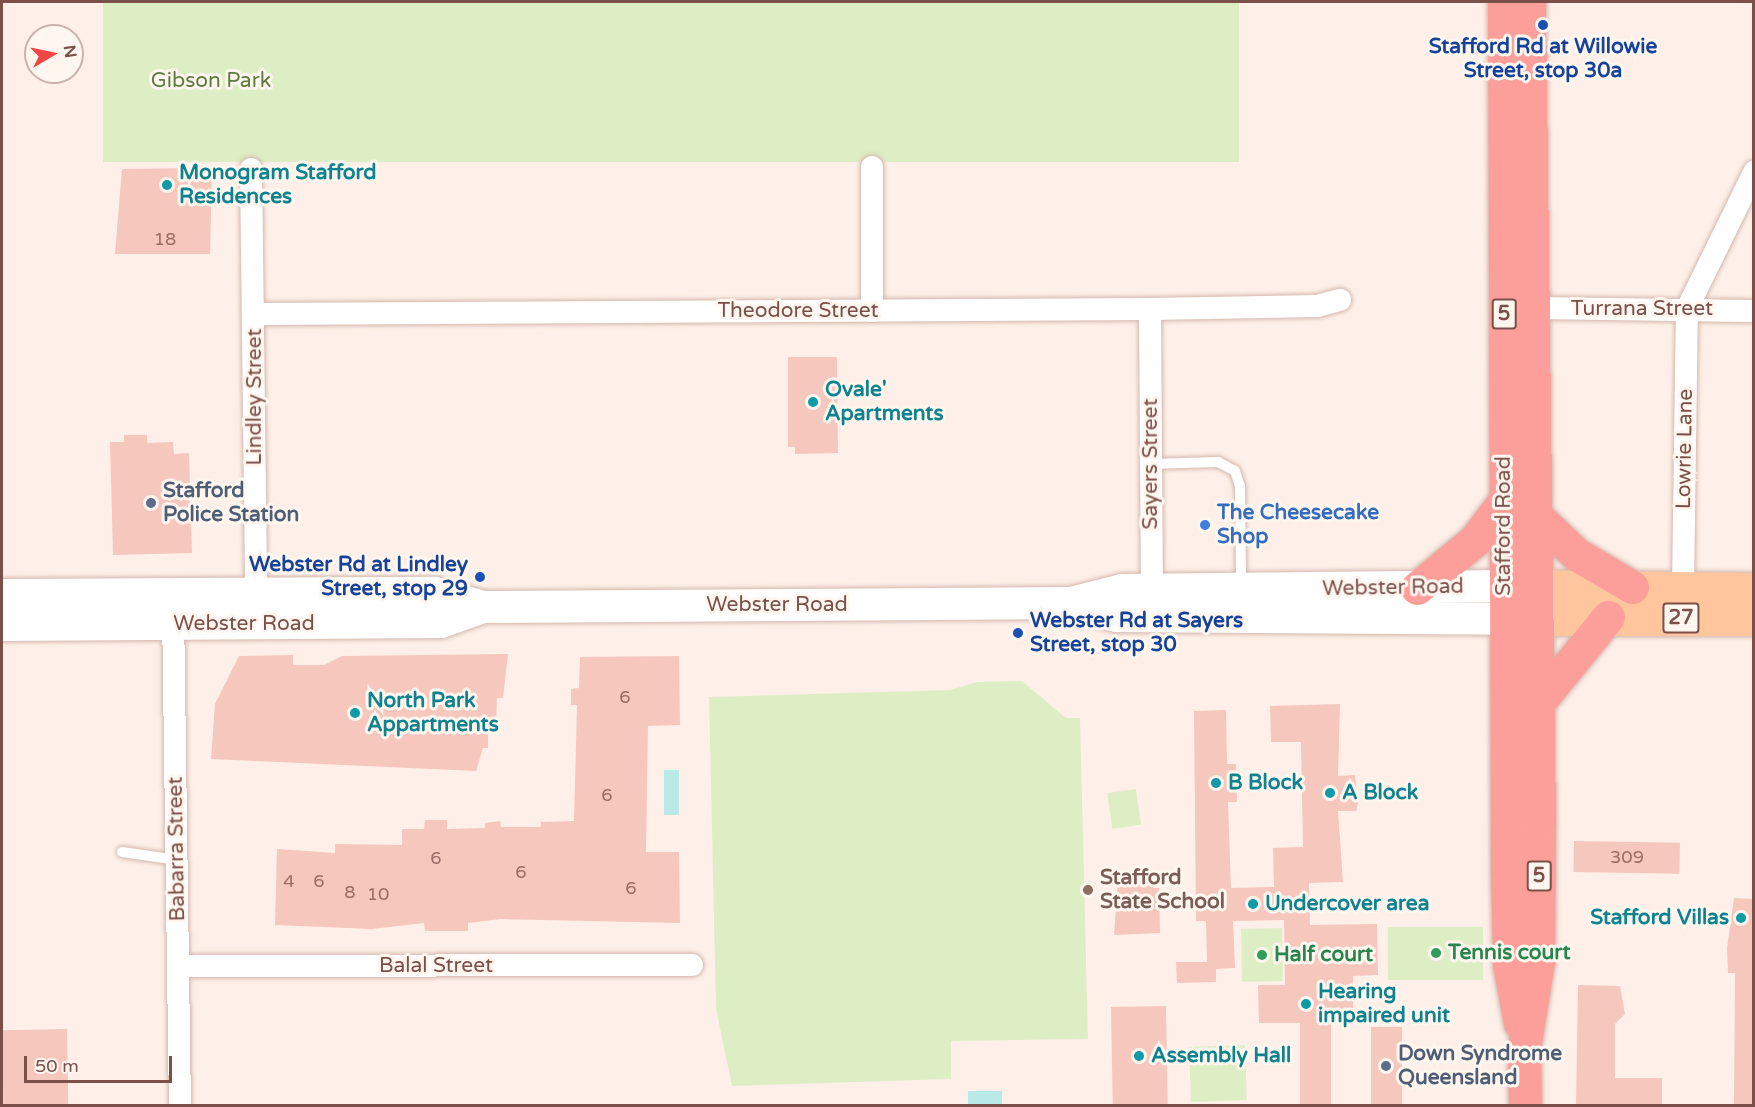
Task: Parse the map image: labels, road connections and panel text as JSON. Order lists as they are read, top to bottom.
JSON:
{
  "streets": {
    "highway": ["5", "Stafford Road"],
    "main road": ["Webster Road", "27"],
    "street": [
      "Turrana Street",
      "Theodore Street",
      "Lindley Street",
      "Lowrie Lane",
      "Sayers Street",
      "Babarra Street",
      "Balal Street"
    ]
  },
  "crossings": [
    ["Turrana Street", "Lowrie Lane"],
    ["Turrana Street", "Stafford Road"],
    ["Theodore Street", "Lindley Street"],
    ["Theodore Street", "Sayers Street"],
    ["Lindley Street", "Webster Road"],
    ["Lowrie Lane", "Webster Road"],
    ["Sayers Street", "Webster Road"],
    ["Stafford Road", "Webster Road"],
    ["Webster Road", "Babarra Street"],
    ["Babarra Street", "Balal Street"]
  ],
  "parks": ["Gibson Park"],
  "places": [
    "Stafford Rd at Willowie Street, stop 30a",
    "Monogram Stafford Residences",
    "Ovale' Apartments",
    "Stafford Police Station",
    "The Cheesecake Shop",
    "Webster Rd at Lindley Street, stop 29",
    "Webster Rd at Sayers Street, stop 30",
    "North Park Appartments",
    "B Block",
    "A Block",
    "Stafford State School",
    "Undercover area",
    "Stafford Villas",
    "Tennis court",
    "Half court",
    "Hearing impaired unit",
    "Assembly Hall",
    "Down Syndrome Queensland"
  ],
  "house_numbers": [
    "18",
    "6",
    "6",
    "309",
    "6",
    "6",
    "4",
    "6",
    "6",
    "8",
    "10"
  ],
  "scale_bar": "50 m",
  "north": "right"
}
